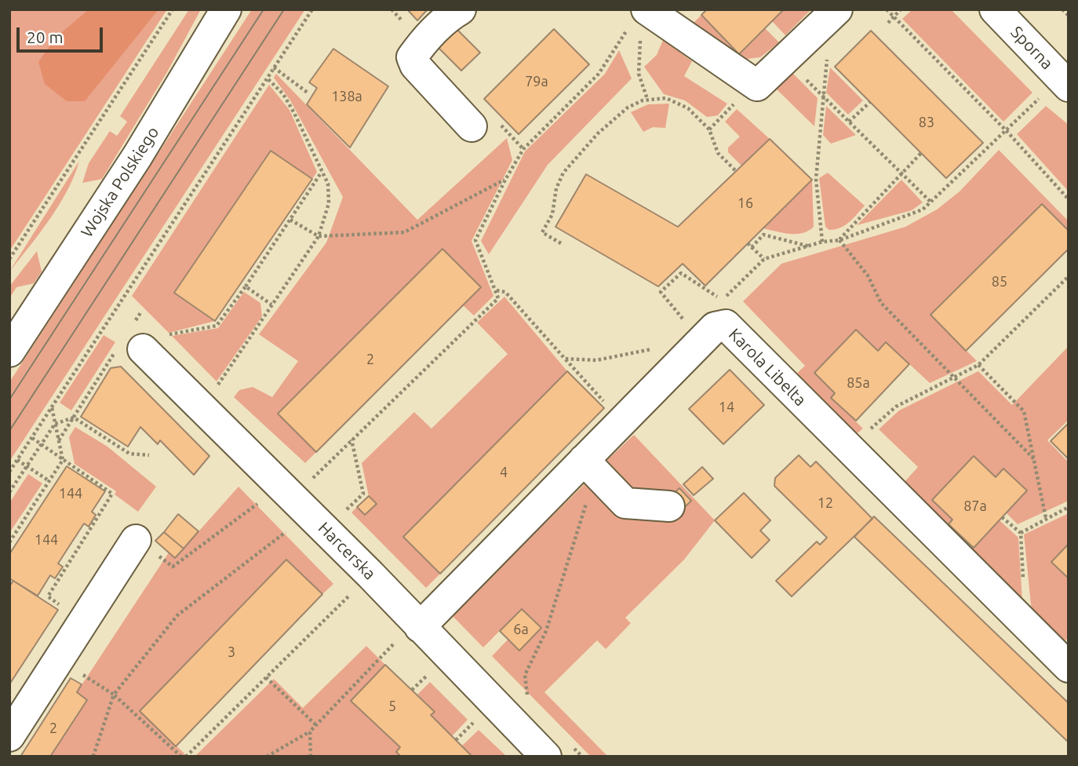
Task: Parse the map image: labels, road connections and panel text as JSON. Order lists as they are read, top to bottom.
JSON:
{
  "streets": {
    "street": [
      "Sporna",
      "Wojska Polskiego",
      "Karola Libelta",
      "Harcerska"
    ]
  },
  "crossings": [
    ["Karola Libelta", "Harcerska"]
  ],
  "house_numbers": [
    "79a",
    "138a",
    "83",
    "16",
    "85",
    "2",
    "85a",
    "14",
    "4",
    "144",
    "12",
    "87a",
    "144",
    "6a",
    "3",
    "5",
    "2"
  ],
  "scale_bar": "20 m"
}
